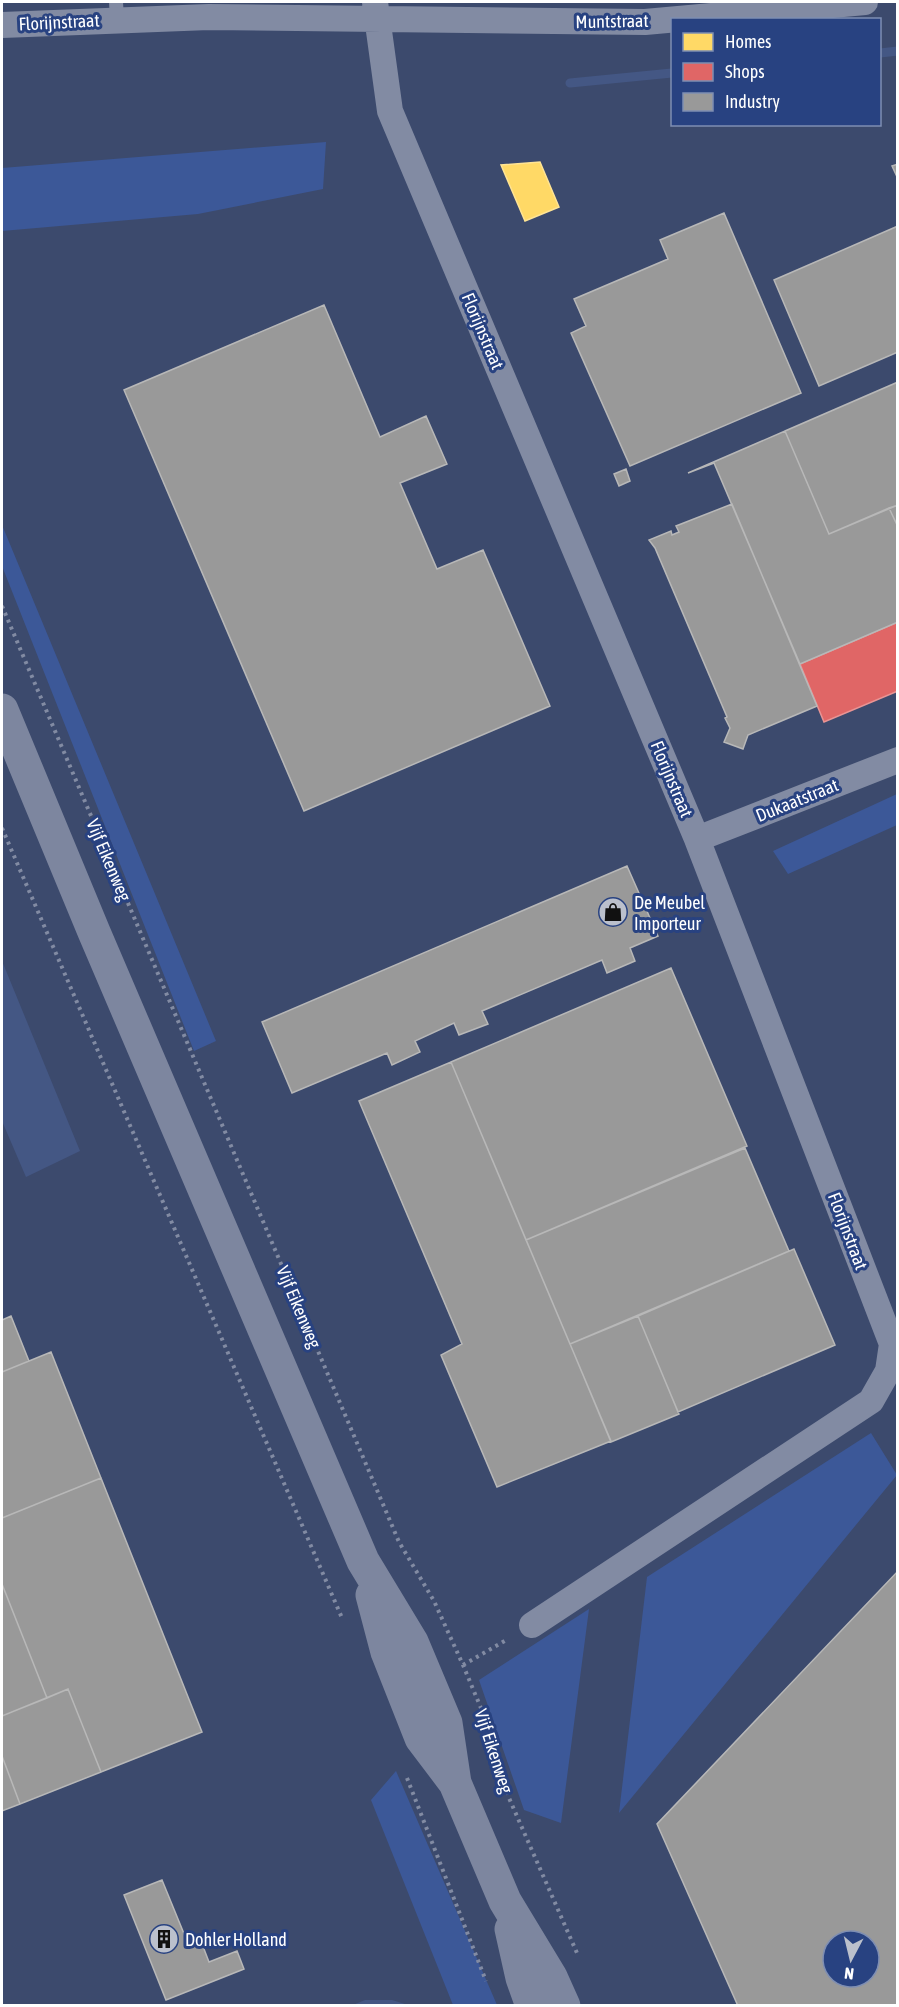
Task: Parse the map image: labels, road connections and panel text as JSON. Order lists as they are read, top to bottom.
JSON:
{
  "streets": {
    "street": ["Muntstraat", "Florijnstraat", "Dukaatstraat"],
    "path": ["Vijf Eikenweg"]
  },
  "crossings": [
    ["Muntstraat", "Florijnstraat"],
    ["Florijnstraat", "Dukaatstraat"]
  ],
  "places": {
    "shop": ["De Meubel Importeur"],
    "building": ["Dohler Holland"]
  },
  "legend": ["Homes", "Shops", "Industry"],
  "north": "bottom"
}
